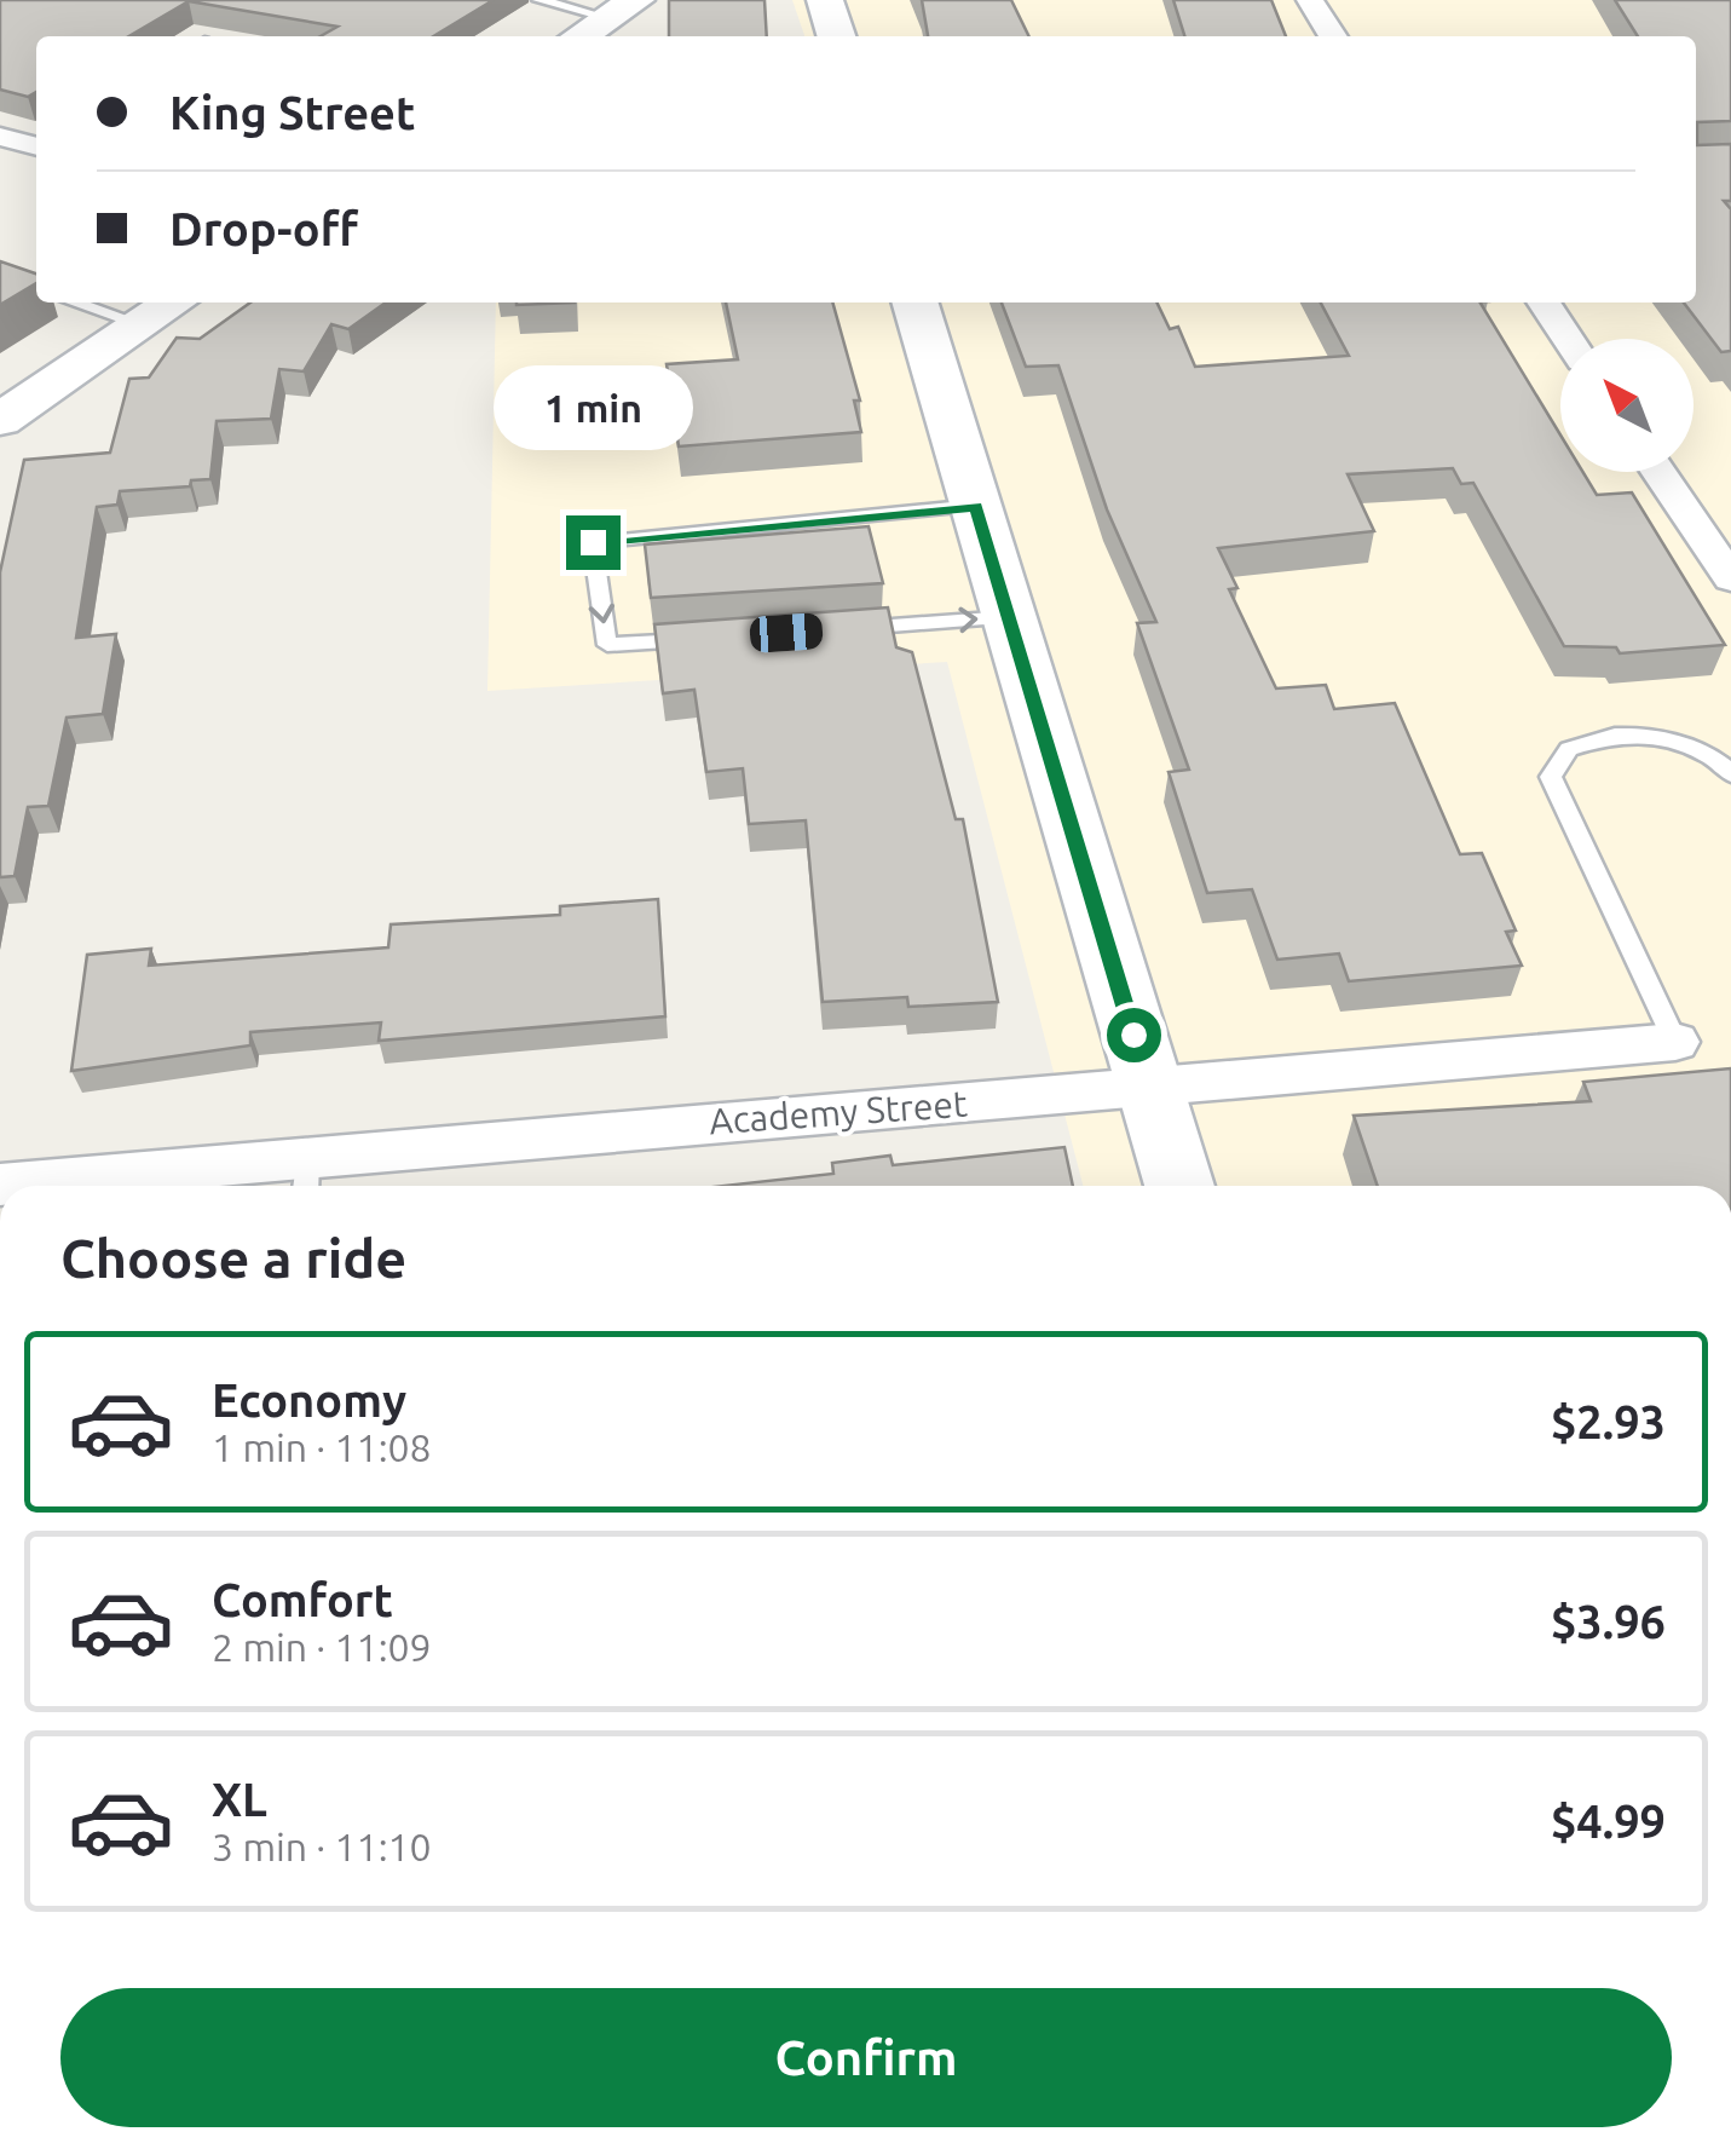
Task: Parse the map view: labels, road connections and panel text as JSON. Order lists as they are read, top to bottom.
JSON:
{
  "streets": {
    "street": ["Academy Street"]
  },
  "north": "top left",
  "page": {
    "banner": ["King Street", "Drop-off"],
    "bubble": "1 min",
    "heading": "Choose a ride",
    "list": [
      {
        "name": "Economy",
        "note": "1 min · 11:08",
        "value": "$2.93"
      },
      {
        "name": "Comfort",
        "note": "2 min · 11:09",
        "value": "$3.96"
      },
      {
        "name": "XL",
        "note": "3 min · 11:10",
        "value": "$4.99"
      }
    ],
    "buttons": "Confirm"
  }
}
